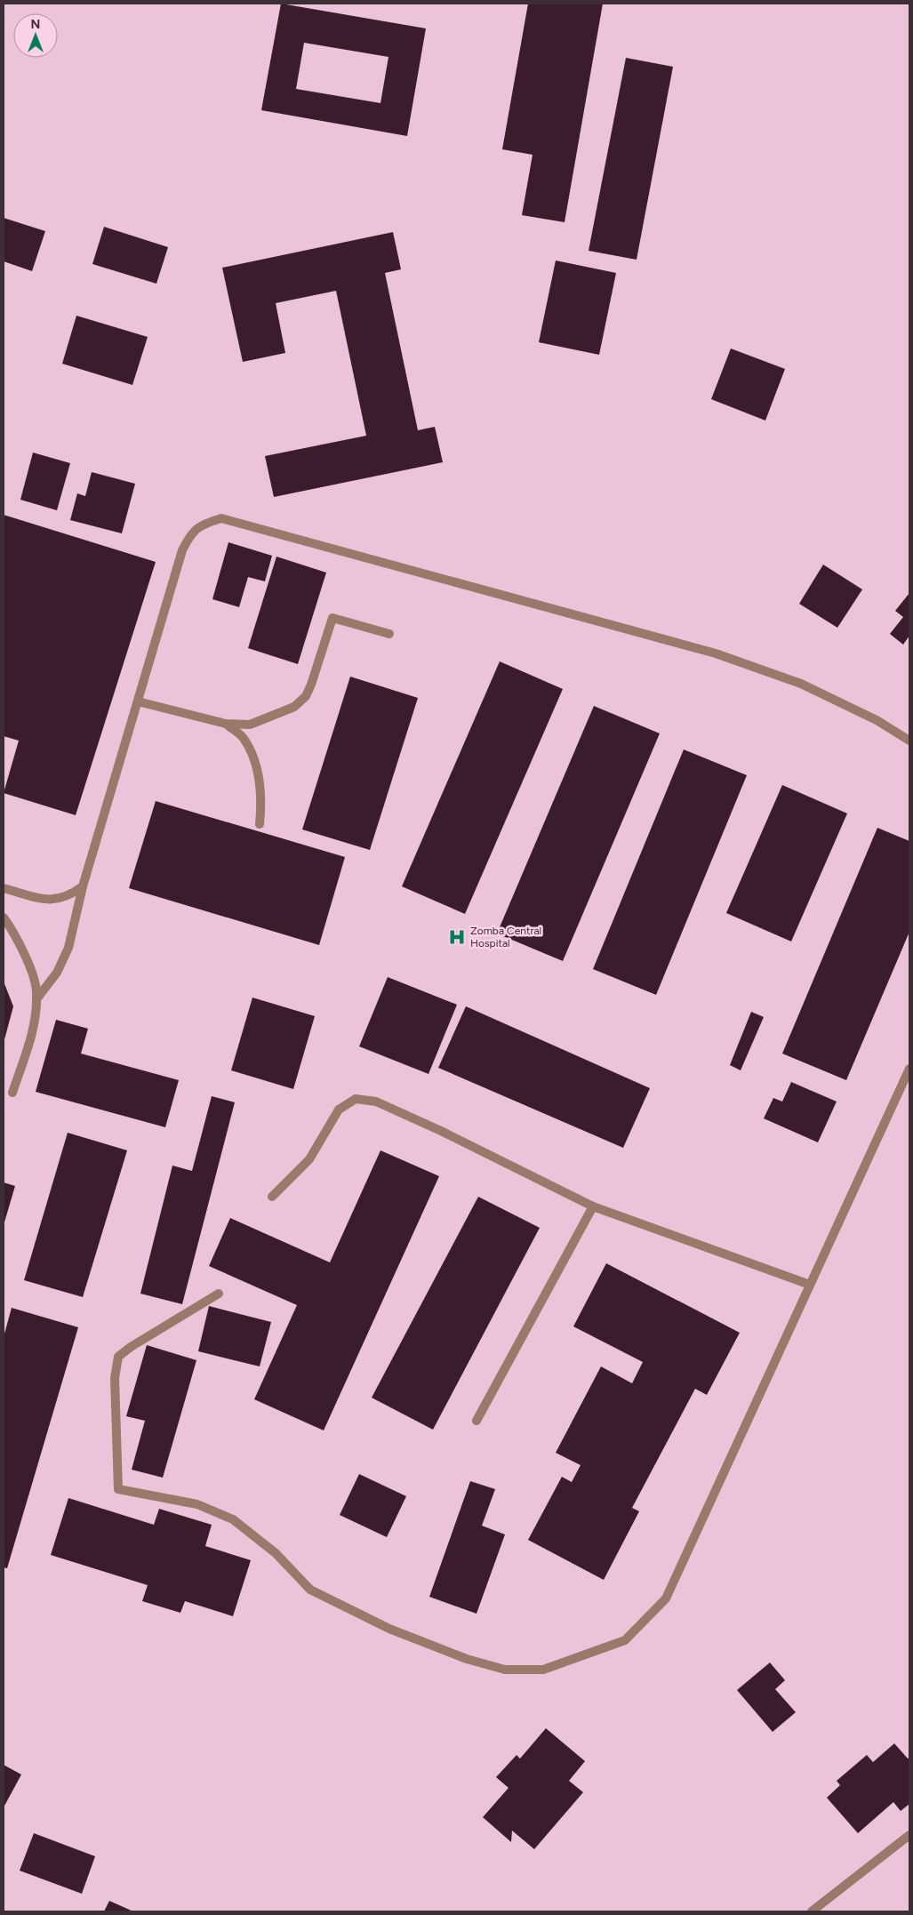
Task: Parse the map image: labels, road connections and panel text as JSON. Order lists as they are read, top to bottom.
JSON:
{
  "places": {
    "hospital": ["Zomba Central Hospital"]
  },
  "north": "top"
}
